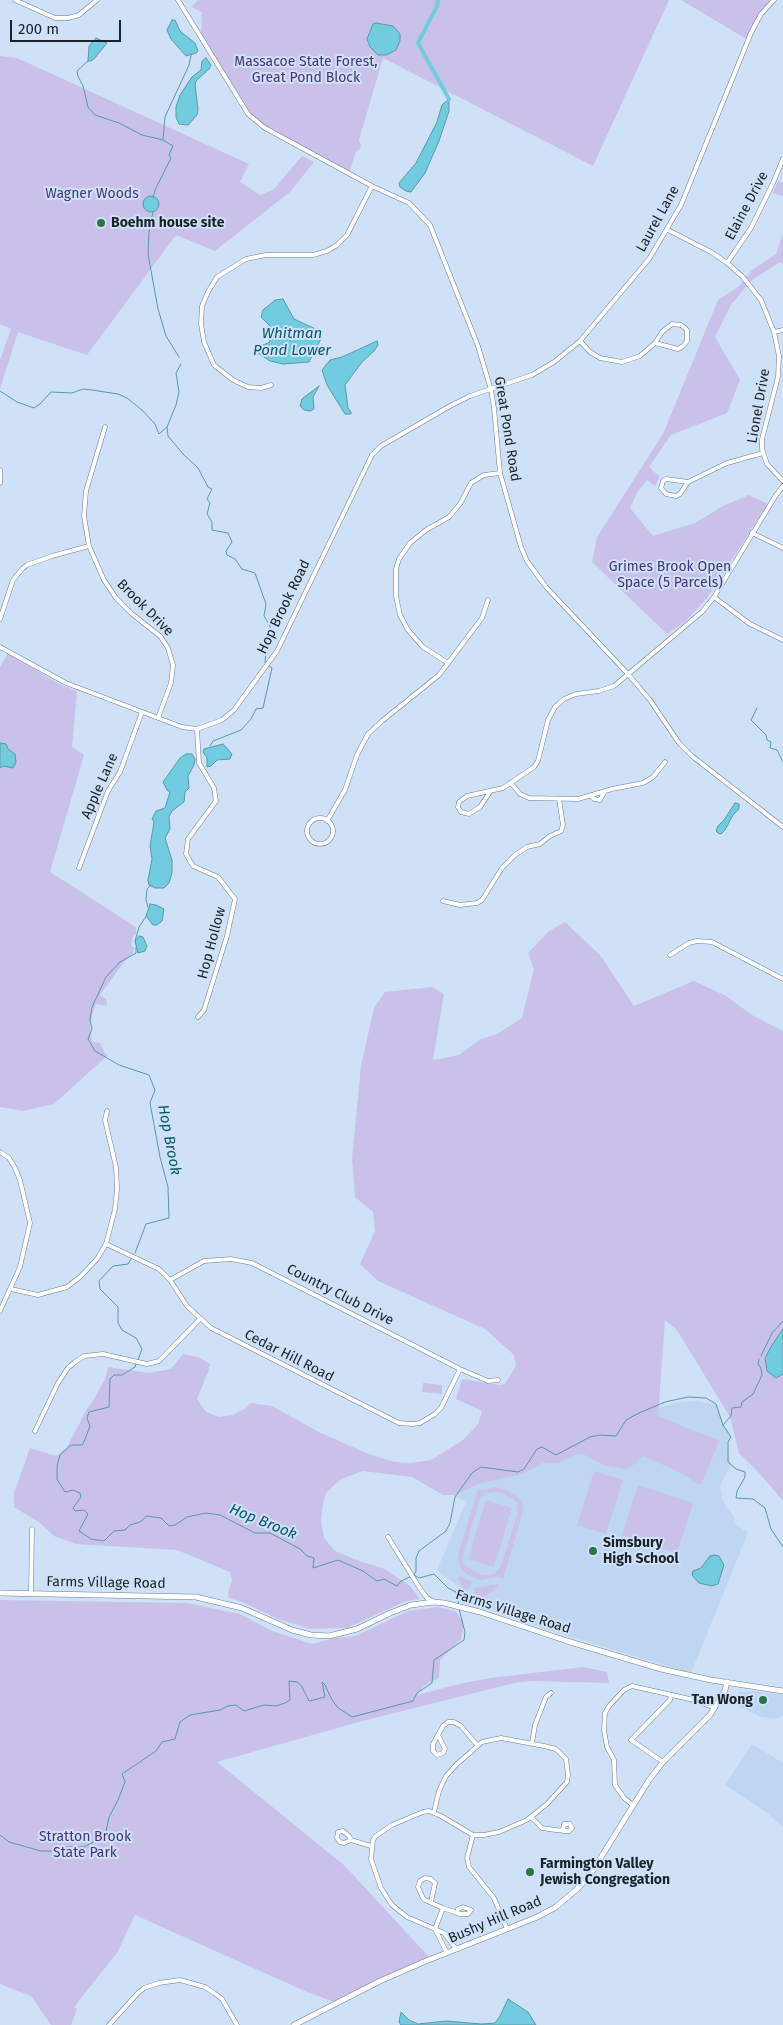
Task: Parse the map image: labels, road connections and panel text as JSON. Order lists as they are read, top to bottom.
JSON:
{
  "streets": {
    "main road": ["Farms Village Road", "Bushy Hill Road"],
    "street": [
      "Elaine Drive",
      "Laurel Lane",
      "Lionel Drive",
      "Great Pond Road",
      "Hop Brook Road",
      "Brook Drive",
      "Apple Lane",
      "Hop Hollow",
      "Country Club Drive",
      "Cedar Hill Road"
    ]
  },
  "crossings": [
    ["Elaine Drive", "Lionel Drive"],
    ["Laurel Lane", "Lionel Drive"],
    ["Laurel Lane", "Great Pond Road"],
    ["Laurel Lane", "Hop Brook Road"],
    ["Great Pond Road", "Hop Brook Road"],
    ["Hop Brook Road", "Hop Hollow"],
    ["Country Club Drive", "Cedar Hill Road"],
    ["Farms Village Road", "Bushy Hill Road"]
  ],
  "water": ["Whitman Pond Lower", "Hop Brook"],
  "parks": [
    "Massacoe State Forest, Great Pond Block",
    "Wagner Woods",
    "Grimes Brook Open Space (5 Parcels)",
    "Stratton Brook State Park"
  ],
  "places": [
    "Boehm house site",
    "Simsbury High School",
    "Tan Wong",
    "Farmington Valley Jewish Congregation"
  ],
  "scale_bar": "200 m"
}
